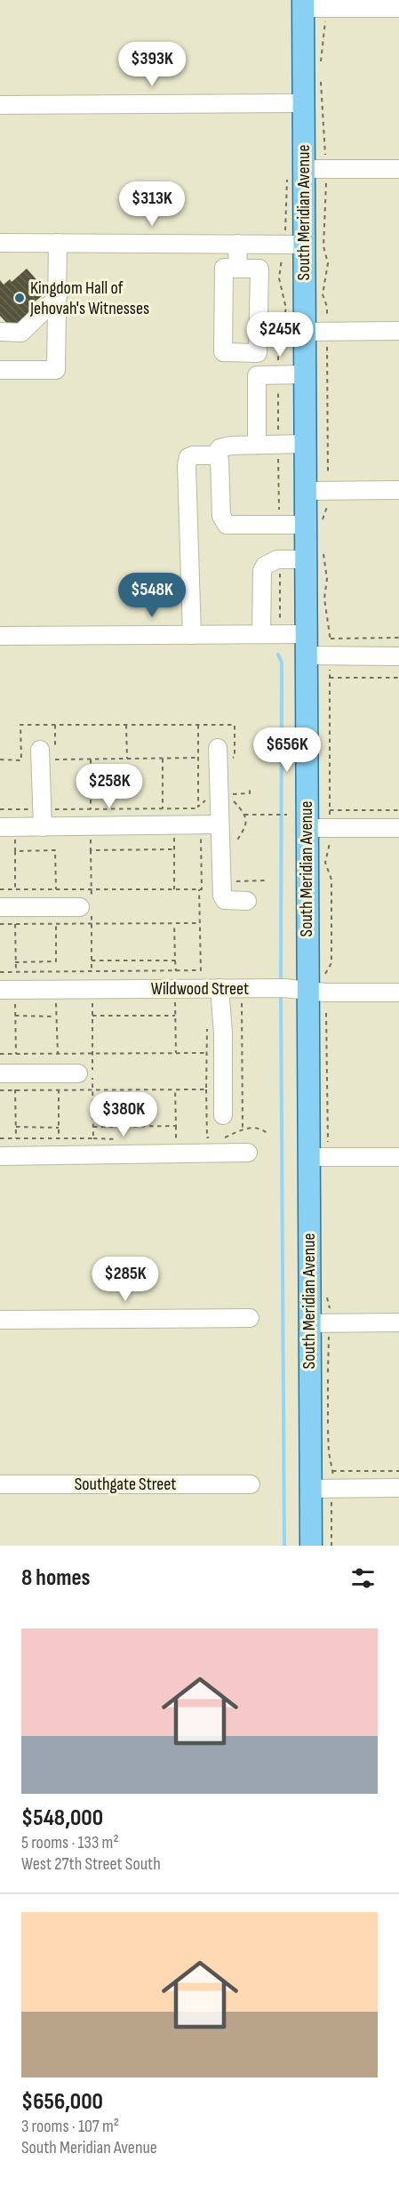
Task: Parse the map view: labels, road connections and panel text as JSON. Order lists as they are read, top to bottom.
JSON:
{
  "streets": {
    "main road": ["South Meridian Avenue"],
    "street": ["Wildwood Street", "Southgate Street"]
  },
  "crossings": [
    ["South Meridian Avenue", "Wildwood Street"]
  ],
  "places": ["Kingdom Hall of Jehovah's Witnesses"],
  "page": {
    "price": [
      "$393K",
      "$313K",
      "$245K",
      "$548K",
      "$656K",
      "$258K",
      "$380K",
      "$285K"
    ],
    "heading": "8 homes",
    "list": [
      {
        "name": "$548,000",
        "note": "5 rooms · 133 m² · West 27th Street South"
      },
      {
        "name": "$656,000",
        "note": "3 rooms · 107 m² · South Meridian Avenue"
      }
    ]
  }
}
